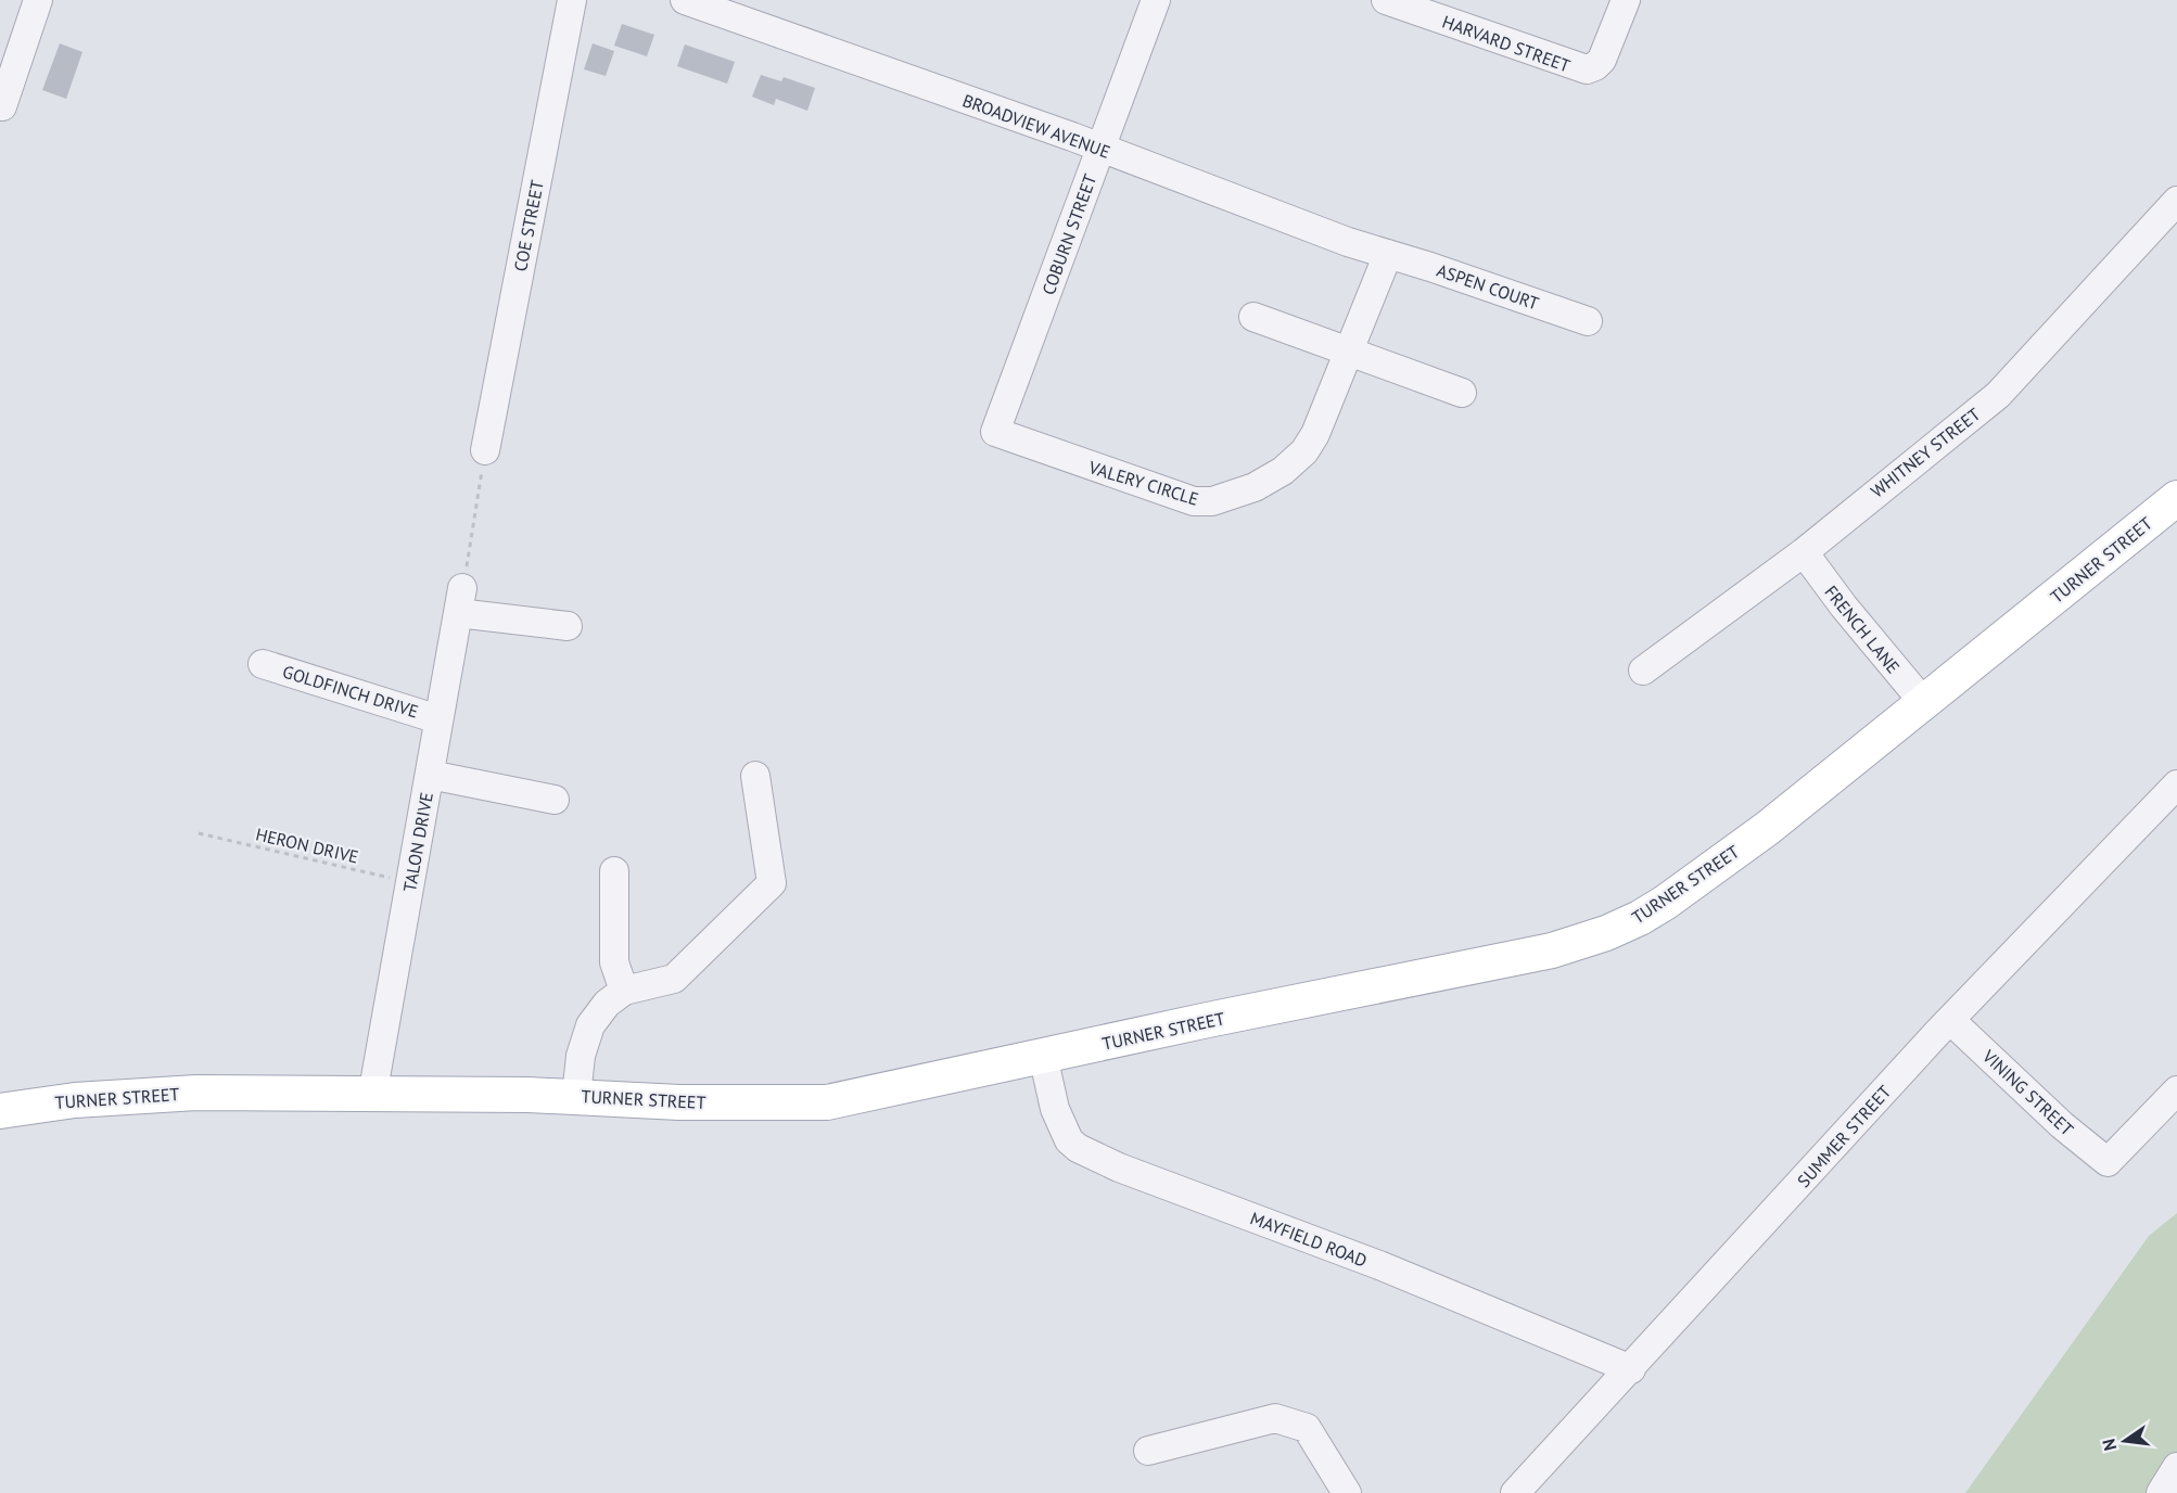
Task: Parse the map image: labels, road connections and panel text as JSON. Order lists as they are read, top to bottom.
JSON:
{
  "streets": {
    "main road": ["TURNER STREET"],
    "street": [
      "HARVARD STREET",
      "BROADVIEW AVENUE",
      "COE STREET",
      "COBURN STREET",
      "ASPEN COURT",
      "WHITNEY STREET",
      "VALERY CIRCLE",
      "FRENCH LANE",
      "GOLDFINCH DRIVE",
      "TALON DRIVE",
      "VINING STREET",
      "SUMMER STREET",
      "MAYFIELD ROAD"
    ],
    "path": ["HERON DRIVE"]
  },
  "crossings": [
    ["BROADVIEW AVENUE", "COBURN STREET"],
    ["BROADVIEW AVENUE", "ASPEN COURT"],
    ["BROADVIEW AVENUE", "VALERY CIRCLE"],
    ["COBURN STREET", "VALERY CIRCLE"],
    ["ASPEN COURT", "VALERY CIRCLE"],
    ["WHITNEY STREET", "FRENCH LANE"],
    ["TURNER STREET", "FRENCH LANE"],
    ["TURNER STREET", "TALON DRIVE"],
    ["TURNER STREET", "MAYFIELD ROAD"],
    ["GOLDFINCH DRIVE", "TALON DRIVE"],
    ["TALON DRIVE", "HERON DRIVE"],
    ["VINING STREET", "SUMMER STREET"],
    ["SUMMER STREET", "MAYFIELD ROAD"]
  ],
  "north": "left"
}
